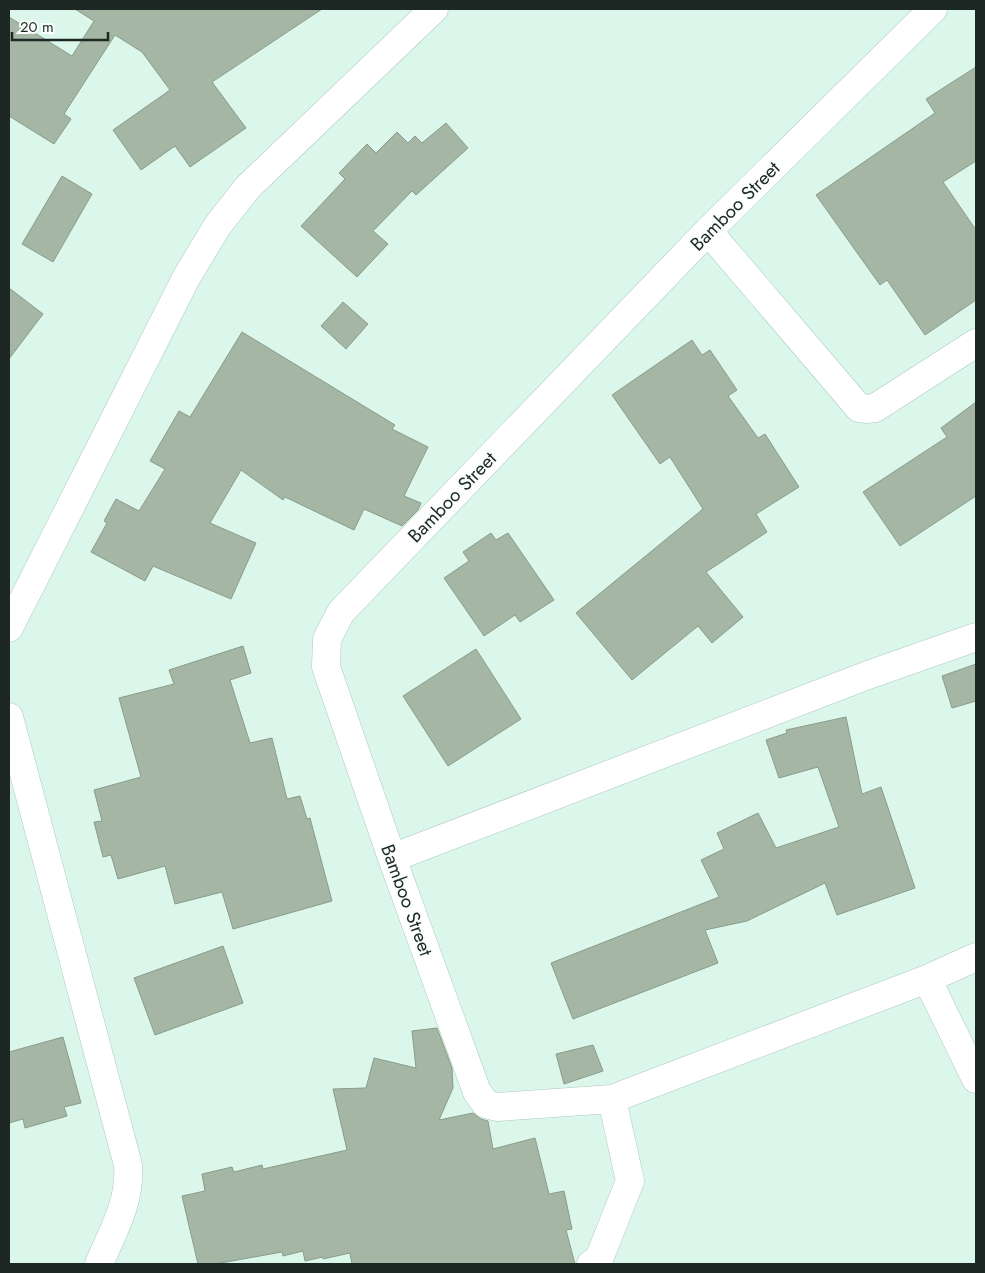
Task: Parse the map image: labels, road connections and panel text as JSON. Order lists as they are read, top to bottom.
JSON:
{
  "streets": {
    "street": ["Bamboo Street"]
  },
  "scale_bar": "20 m"
}
